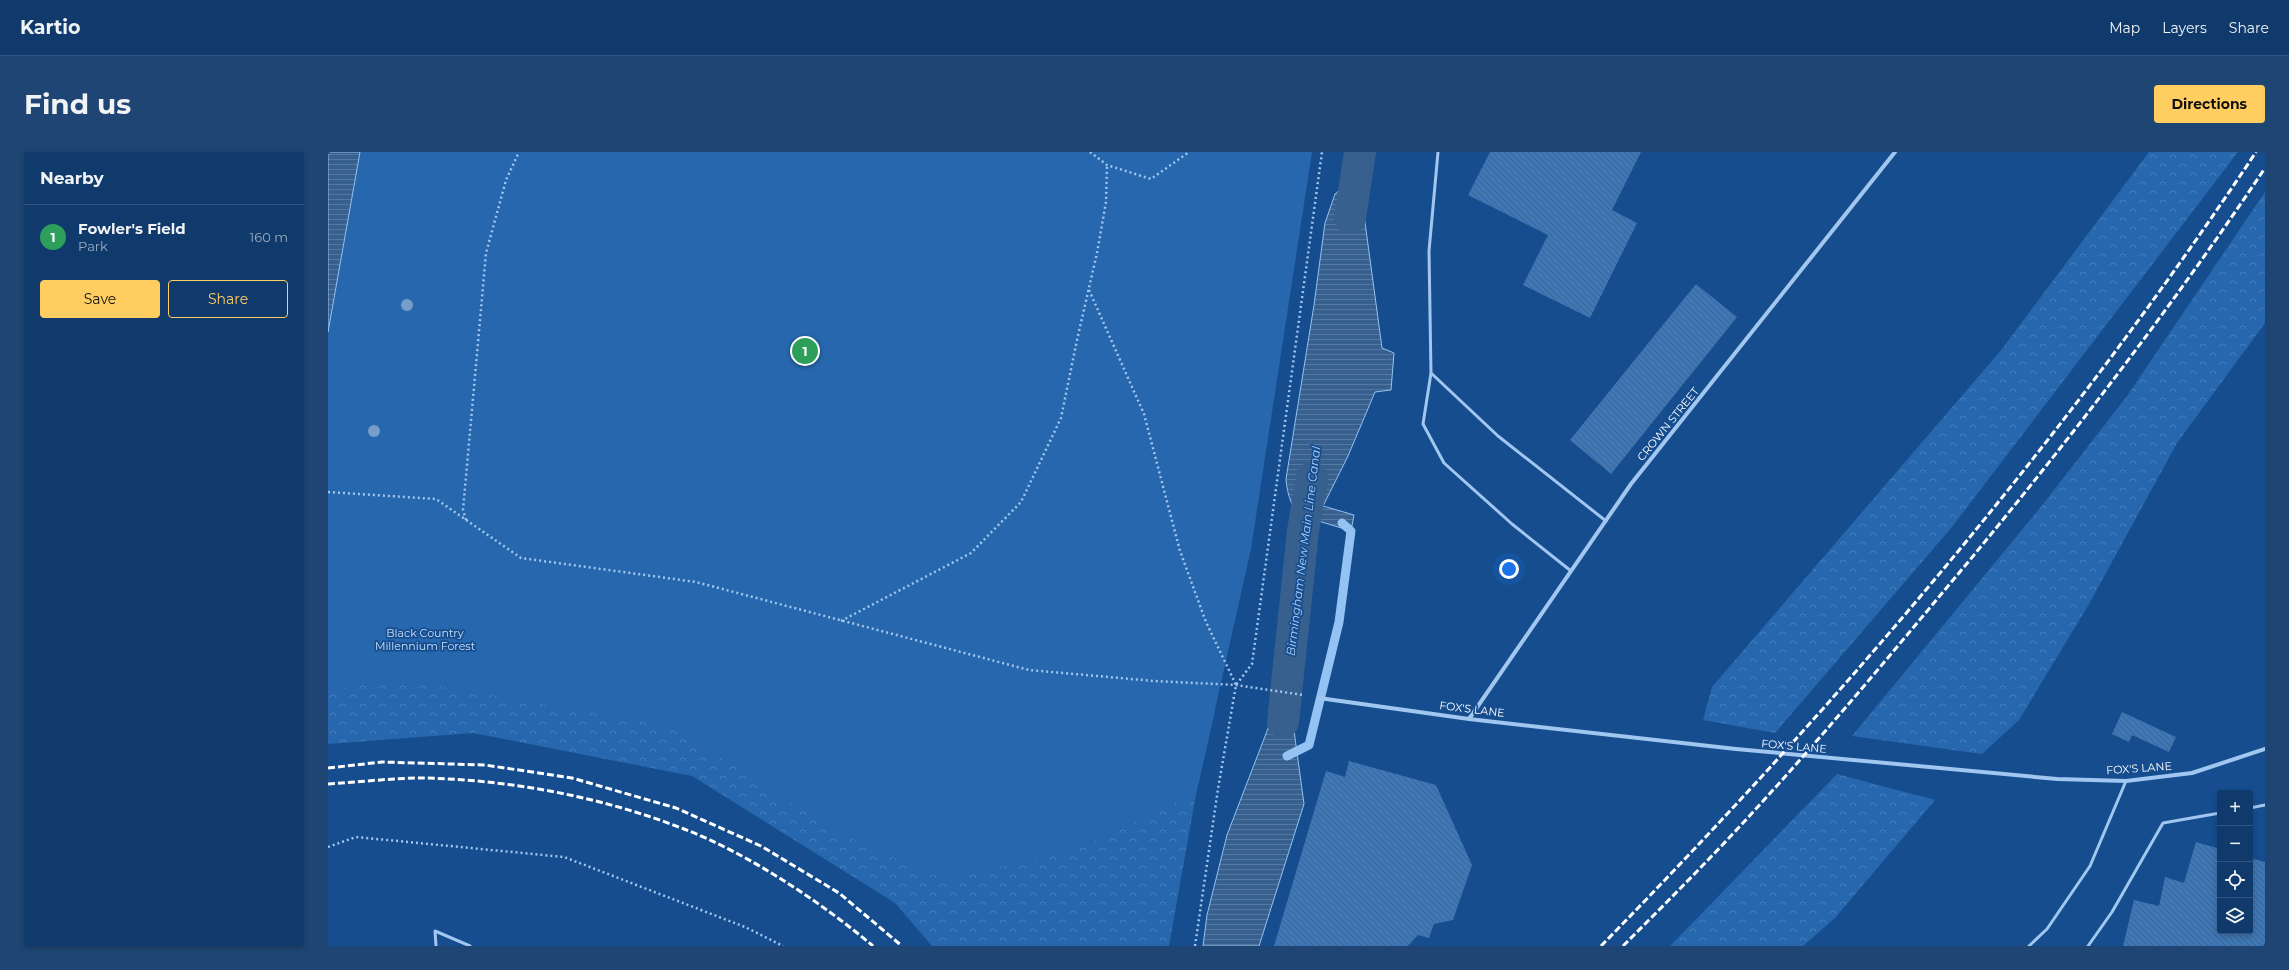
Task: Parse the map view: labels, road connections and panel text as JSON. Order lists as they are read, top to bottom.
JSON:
{
  "streets": {
    "street": ["CROWN STREET", "FOX'S LANE"]
  },
  "crossings": [
    ["CROWN STREET", "FOX'S LANE"]
  ],
  "water": ["Birmingham New Main Line Canal"],
  "parks": ["Black Country Millennium Forest"],
  "page": {
    "header": "Kartio",
    "nav": ["Map", "Layers", "Share"],
    "buttons": [
      "Directions",
      ["Save", "Share"]
    ],
    "title": "Find us",
    "heading": "Nearby",
    "list": [
      {
        "mark": "1",
        "name": "Fowler's Field",
        "note": "Park",
        "value": "160 m"
      }
    ],
    "pins": "1",
    "map_buttons": ["+", "−"]
  }
}
